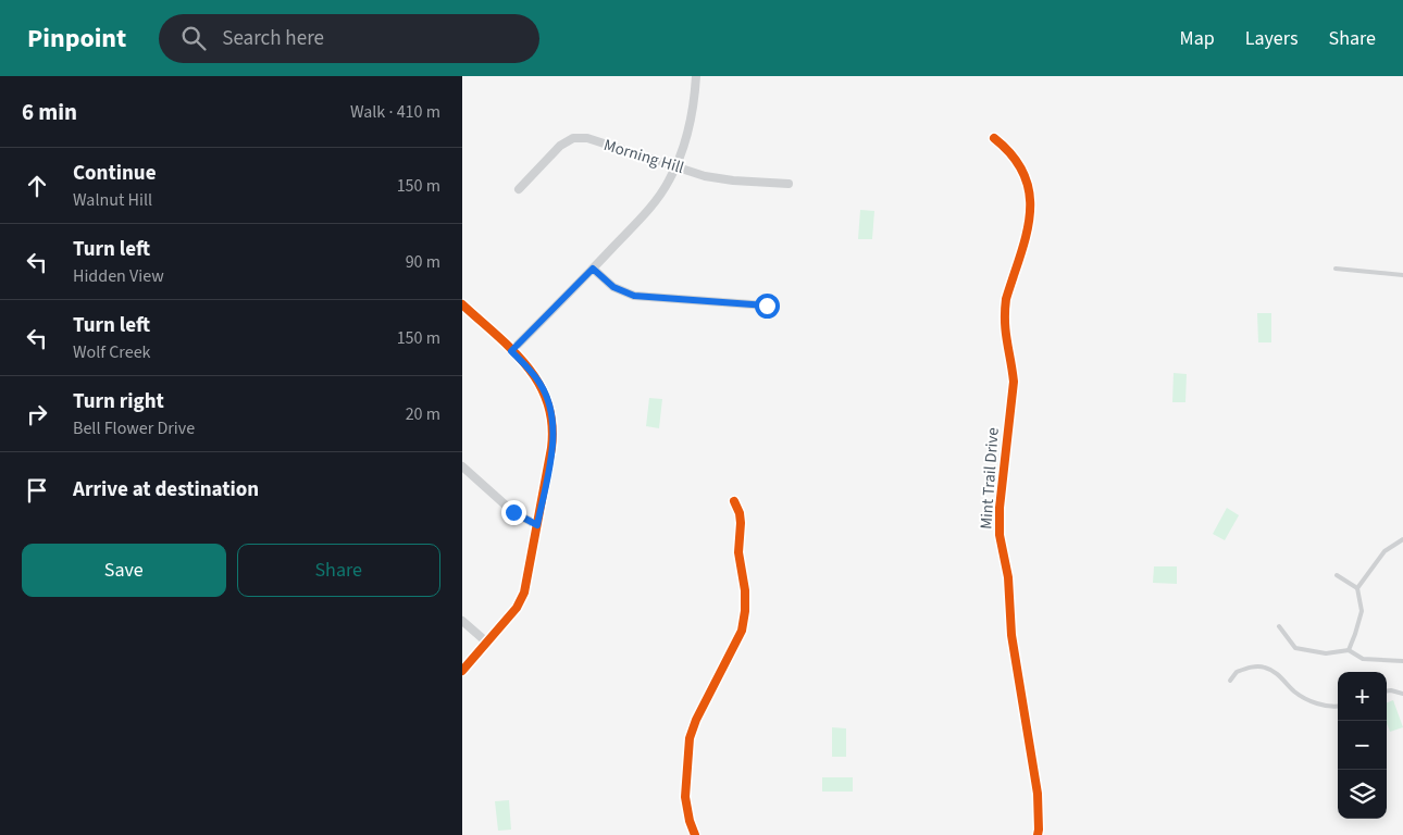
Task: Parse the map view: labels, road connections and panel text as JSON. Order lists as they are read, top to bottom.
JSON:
{
  "streets": {
    "street": ["Morning Hill", "Mint Trail Drive"]
  },
  "page": {
    "header": "Pinpoint",
    "search": "Search here",
    "nav": ["Map", "Layers", "Share"],
    "heading": ["6 min", "Walk · 410 m"],
    "list": [
      ["Continue", "Walnut Hill", "150 m"],
      ["Turn left", "Hidden View", "90 m"],
      ["Turn left", "Wolf Creek", "150 m"],
      ["Turn right", "Bell Flower Drive", "20 m"],
      "Arrive at destination"
    ],
    "buttons": ["Save", "Share"],
    "map_buttons": ["+", "−"]
  }
}
